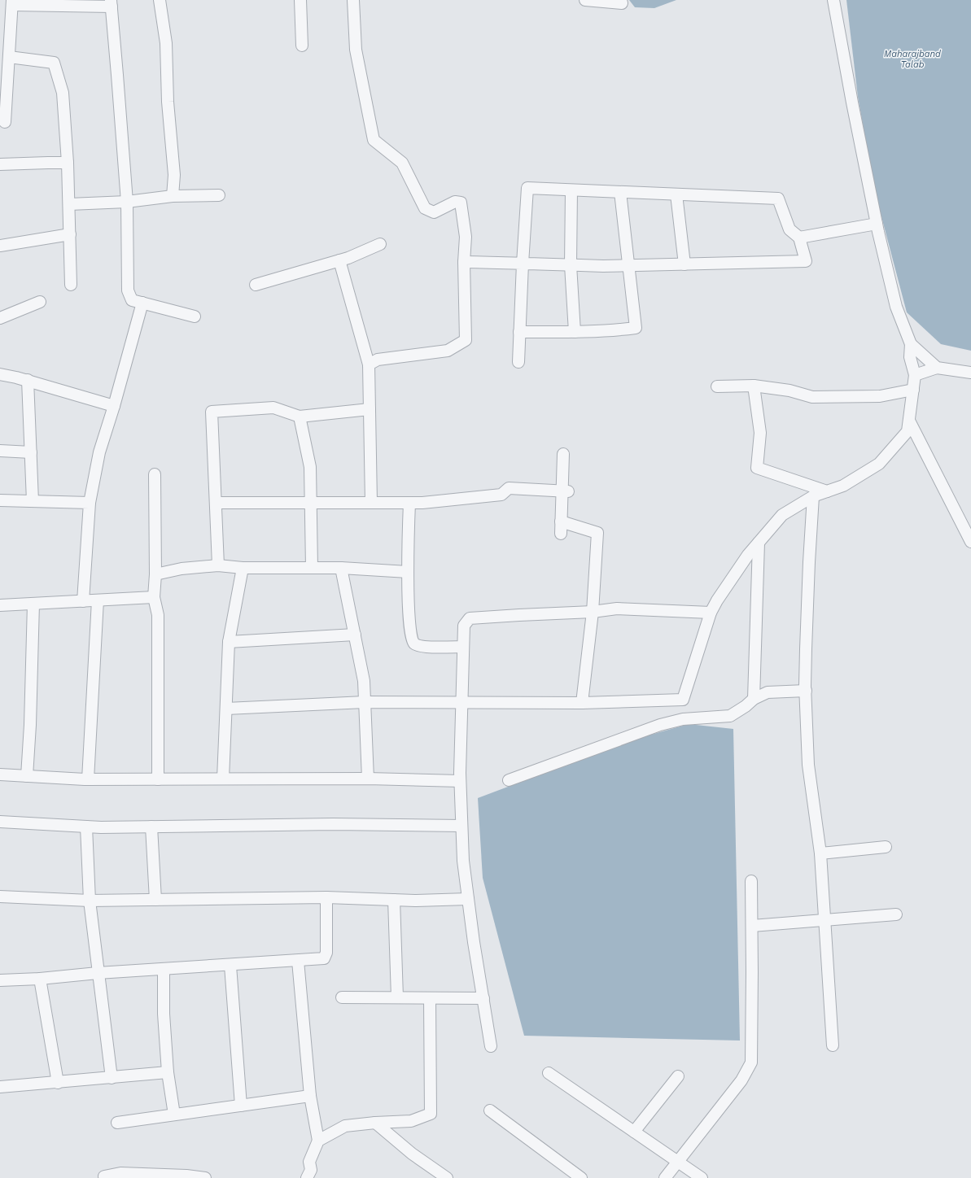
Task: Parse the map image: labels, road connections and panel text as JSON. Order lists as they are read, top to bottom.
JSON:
{
  "water": ["Maharajband Talab"]
}
